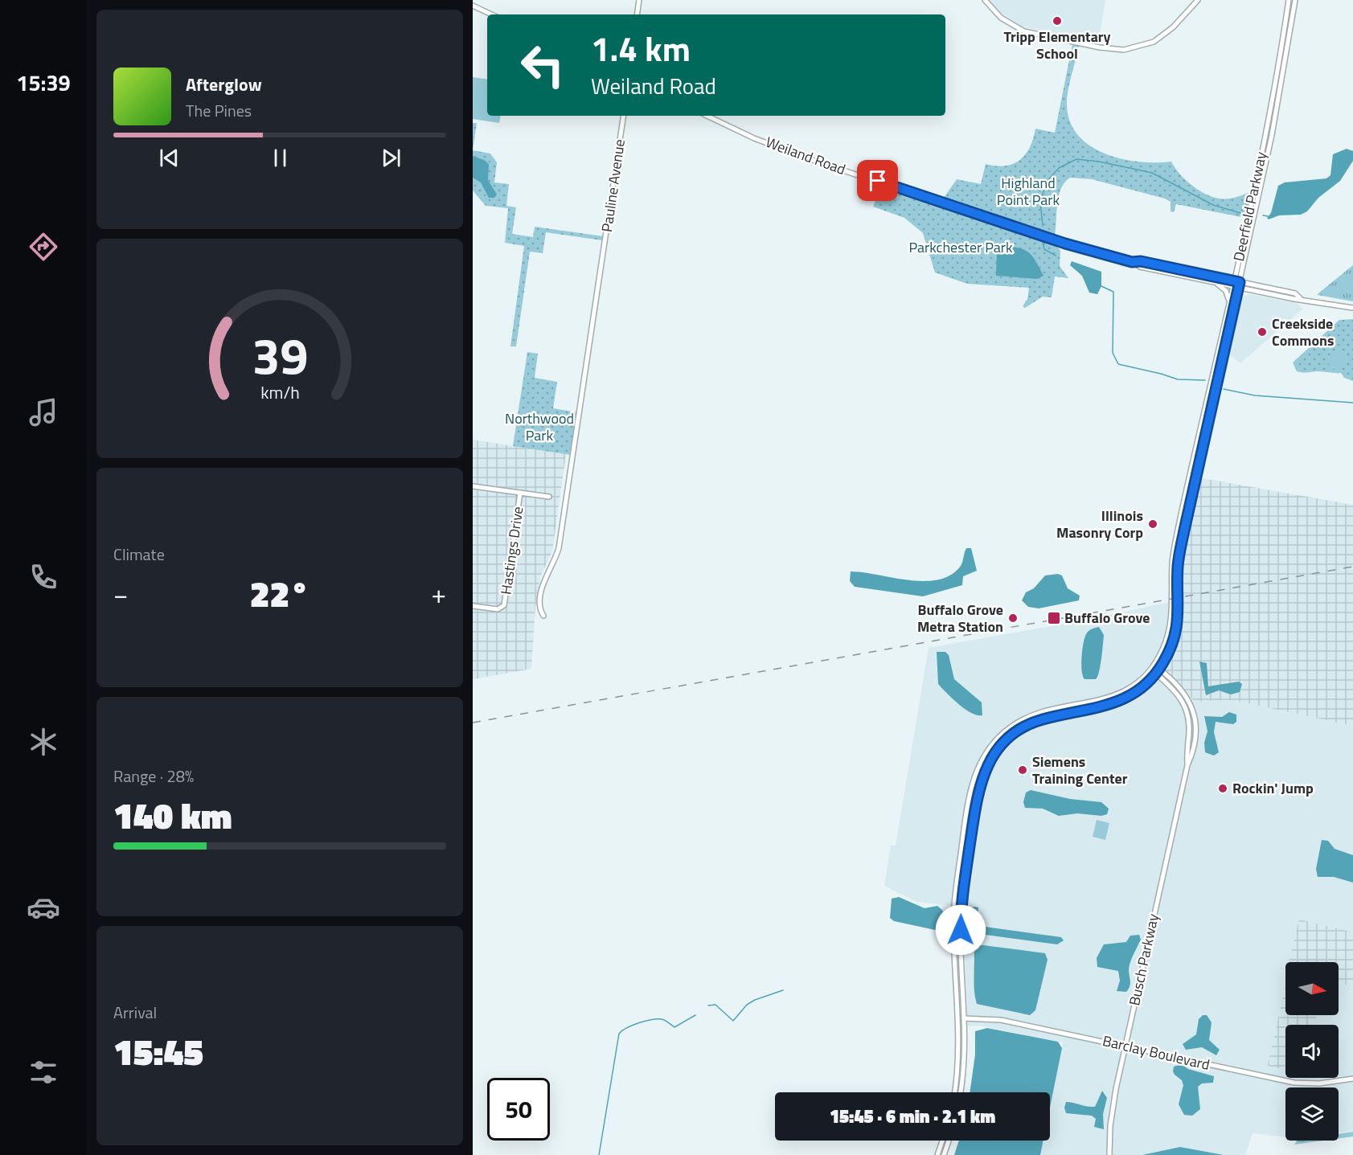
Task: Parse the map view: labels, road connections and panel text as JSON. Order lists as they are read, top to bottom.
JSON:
{
  "streets": {
    "main road": [
      "Weiland Road",
      "Pauline Avenue",
      "Deerfield Parkway",
      "Hastings Drive",
      "Busch Parkway",
      "Barclay Boulevard"
    ]
  },
  "crossings": [
    ["Weiland Road", "Deerfield Parkway"],
    ["Deerfield Parkway", "Busch Parkway"],
    ["Deerfield Parkway", "Barclay Boulevard"],
    ["Busch Parkway", "Barclay Boulevard"]
  ],
  "parks": ["Highland Point Park", "Parkchester Park", "Northwood Park"],
  "places": {
    "other": [
      "Tripp Elementary School",
      "Creekside Commons",
      "Illinois Masonry Corp",
      "Buffalo Grove Metra Station",
      "Siemens Training Center",
      "Rockin' Jump"
    ],
    "transit": ["Buffalo Grove"]
  },
  "north": "right",
  "page": {
    "tabs": "15:39",
    "turn": ["1.4 km", "Weiland Road"],
    "song": ["Afterglow", "The Pines"],
    "tile": [
      "Climate",
      ["Range · 28%", "140 km"],
      ["Arrival", "15:45"]
    ],
    "heat": ["−", "22°", "+"],
    "limit": "50",
    "trip": "15:45 · 6 min · 2.1 km",
    "gauge": ["39", "km/h"]
  }
}
